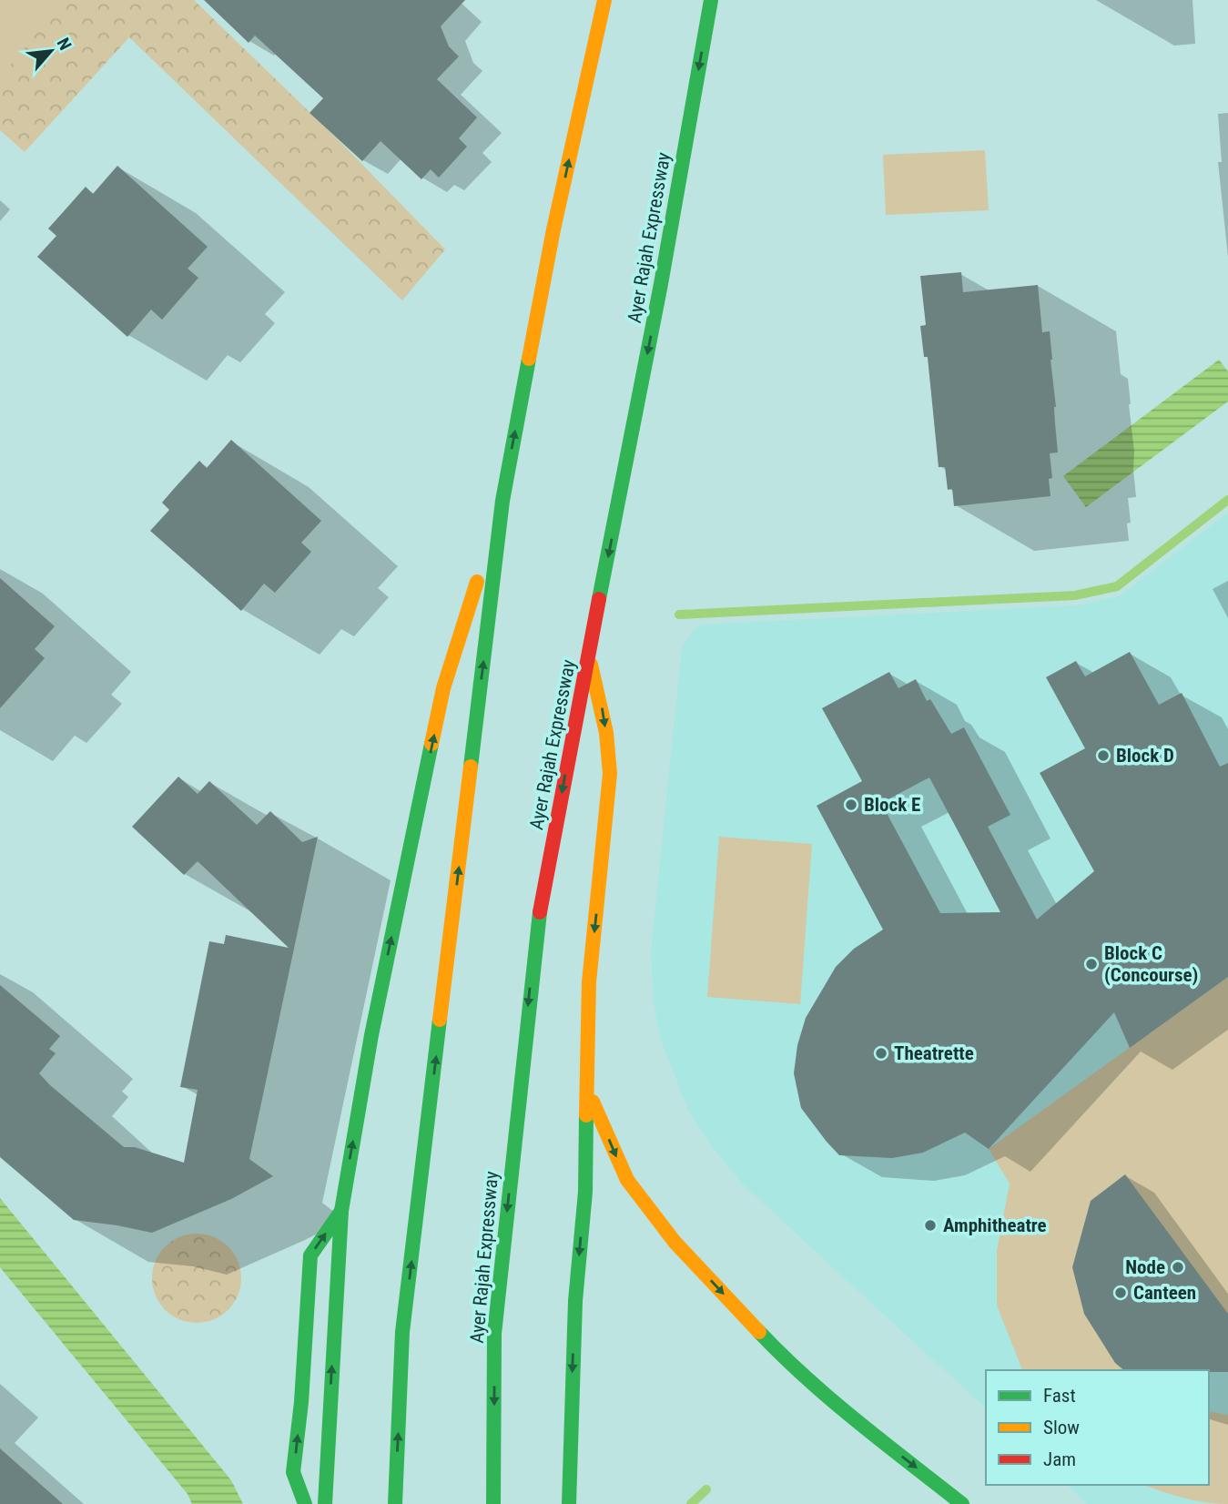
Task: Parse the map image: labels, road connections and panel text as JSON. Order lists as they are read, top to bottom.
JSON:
{
  "streets": {
    "highway": ["Ayer Rajah Expressway"]
  },
  "places": [
    "Block D",
    "Block E",
    "Block C (Concourse)",
    "Theatrette",
    "Amphitheatre",
    "Node",
    "Canteen"
  ],
  "legend": ["Fast", "Slow", "Jam"],
  "north": "top right"
}
